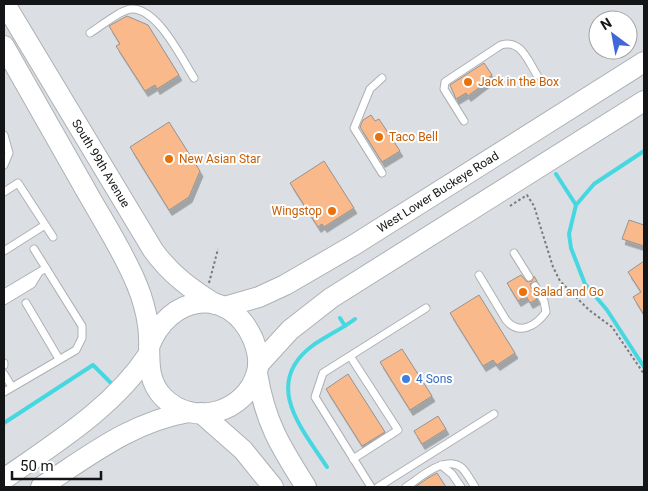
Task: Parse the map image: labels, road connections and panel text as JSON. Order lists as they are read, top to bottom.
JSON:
{
  "streets": {
    "main road": ["South 99th Avenue", "West Lower Buckeye Road"]
  },
  "crossings": [
    ["South 99th Avenue", "West Lower Buckeye Road"]
  ],
  "places": [
    "Jack in the Box",
    "Taco Bell",
    "New Asian Star",
    "Wingstop",
    "Salad and Go",
    "4 Sons"
  ],
  "scale_bar": "50 m",
  "north": "top left"
}
